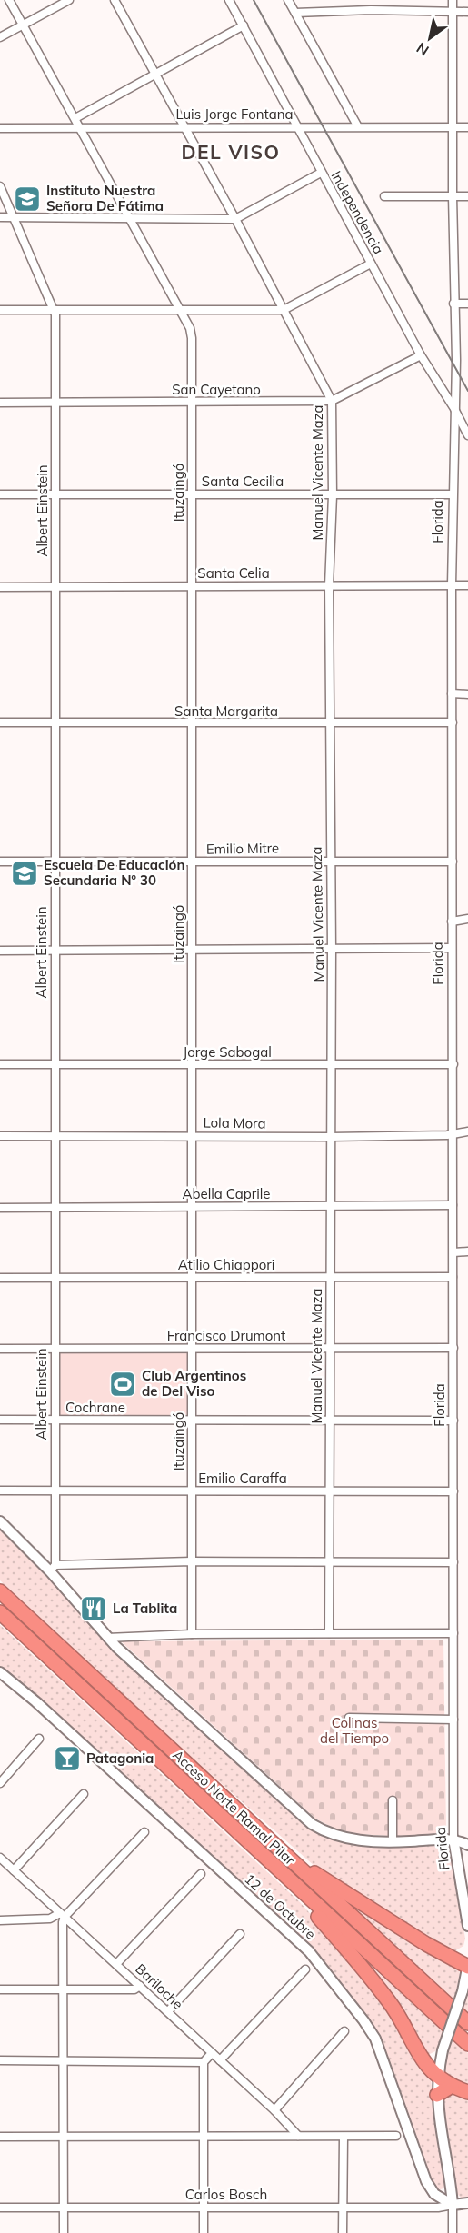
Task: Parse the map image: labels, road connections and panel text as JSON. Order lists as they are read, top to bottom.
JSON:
{
  "streets": {
    "highway": ["Acceso Norte Ramal Pilar"],
    "street": [
      "Luis Jorge Fontana",
      "Independencia",
      "San Cayetano",
      "Manuel Vicente Maza",
      "Santa Cecilia",
      "Ituzaingó",
      "Albert Einstein",
      "Florida",
      "Santa Celia",
      "Santa Margarita",
      "Emilio Mitre",
      "Jorge Sabogal",
      "Lola Mora",
      "Abella Caprile",
      "Atilio Chiappori",
      "Francisco Drumont",
      "Cochrane",
      "Emilio Caraffa",
      "12 de Octubre",
      "Bariloche",
      "Carlos Bosch"
    ]
  },
  "crossings": [
    ["Luis Jorge Fontana", "Independencia"],
    ["Luis Jorge Fontana", "Manuel Vicente Maza"],
    ["Luis Jorge Fontana", "Ituzaingó"],
    ["Luis Jorge Fontana", "Florida"],
    ["Independencia", "San Cayetano"],
    ["Independencia", "Florida"],
    ["San Cayetano", "Manuel Vicente Maza"],
    ["San Cayetano", "Ituzaingó"],
    ["San Cayetano", "Albert Einstein"],
    ["Manuel Vicente Maza", "Santa Cecilia"],
    ["Manuel Vicente Maza", "Santa Celia"],
    ["Manuel Vicente Maza", "Santa Margarita"],
    ["Manuel Vicente Maza", "Emilio Mitre"],
    ["Manuel Vicente Maza", "Jorge Sabogal"],
    ["Manuel Vicente Maza", "Lola Mora"],
    ["Manuel Vicente Maza", "Abella Caprile"],
    ["Manuel Vicente Maza", "Atilio Chiappori"],
    ["Manuel Vicente Maza", "Francisco Drumont"],
    ["Manuel Vicente Maza", "Cochrane"],
    ["Manuel Vicente Maza", "Emilio Caraffa"],
    ["Santa Cecilia", "Ituzaingó"],
    ["Santa Cecilia", "Albert Einstein"],
    ["Santa Cecilia", "Florida"],
    ["Ituzaingó", "Santa Celia"],
    ["Ituzaingó", "Santa Margarita"],
    ["Ituzaingó", "Emilio Mitre"],
    ["Ituzaingó", "Jorge Sabogal"],
    ["Ituzaingó", "Lola Mora"],
    ["Ituzaingó", "Abella Caprile"],
    ["Ituzaingó", "Atilio Chiappori"],
    ["Ituzaingó", "Francisco Drumont"],
    ["Ituzaingó", "Cochrane"],
    ["Ituzaingó", "Emilio Caraffa"],
    ["Albert Einstein", "Santa Celia"],
    ["Albert Einstein", "Santa Margarita"],
    ["Albert Einstein", "Emilio Mitre"],
    ["Albert Einstein", "Jorge Sabogal"],
    ["Albert Einstein", "Lola Mora"],
    ["Albert Einstein", "Abella Caprile"],
    ["Albert Einstein", "Atilio Chiappori"],
    ["Albert Einstein", "Francisco Drumont"],
    ["Albert Einstein", "Cochrane"],
    ["Albert Einstein", "Emilio Caraffa"],
    ["Florida", "Santa Celia"],
    ["Florida", "Santa Margarita"],
    ["Florida", "Emilio Mitre"],
    ["Florida", "Jorge Sabogal"],
    ["Florida", "Lola Mora"],
    ["Florida", "Abella Caprile"],
    ["Florida", "Atilio Chiappori"],
    ["Florida", "Francisco Drumont"],
    ["Florida", "Cochrane"],
    ["Florida", "Emilio Caraffa"],
    ["12 de Octubre", "Carlos Bosch"]
  ],
  "districts": ["DEL VISO"],
  "parks": ["Colinas del Tiempo"],
  "places": {
    "school or university": ["Instituto Nuestra Señora De Fátima", "Escuela De Educación Secundaria Nº 30"],
    "sports": ["Club Argentinos de Del Viso"],
    "restaurant": ["La Tablita"],
    "bar": ["Patagonia"]
  },
  "north": "bottom left"
}
